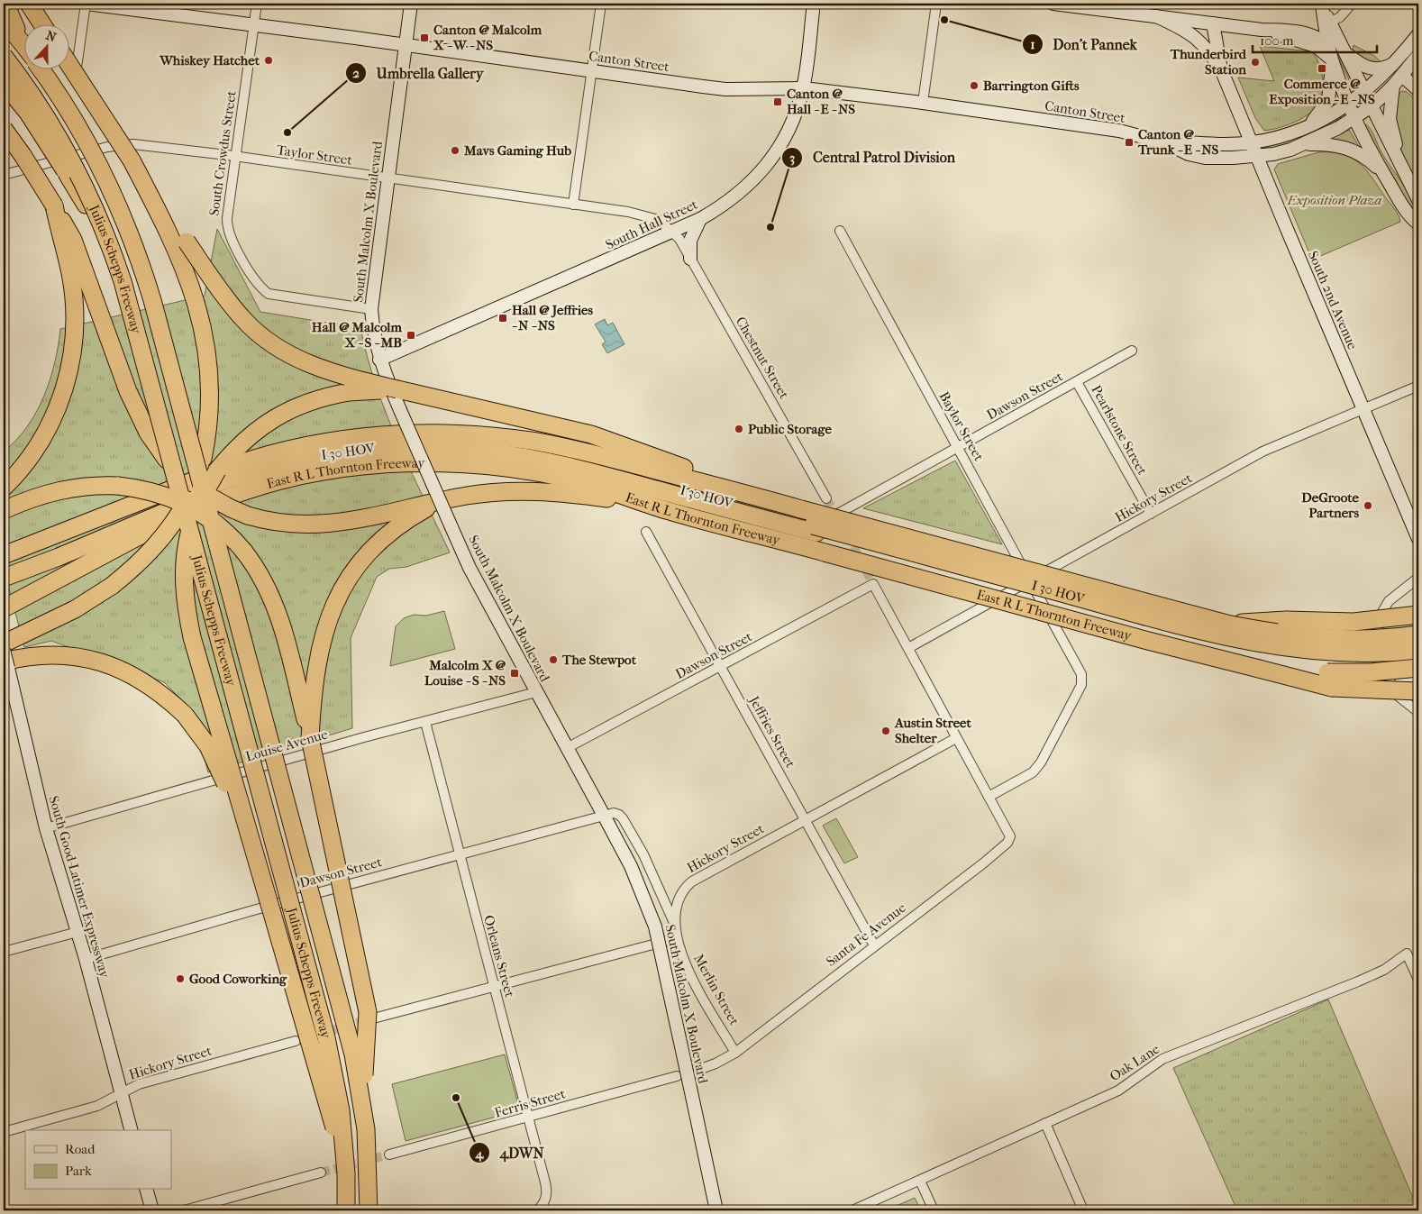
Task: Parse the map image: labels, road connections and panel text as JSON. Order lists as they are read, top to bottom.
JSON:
{
  "streets": {
    "highway": ["Julius Schepps Freeway", "I 30 HOV", "East R L Thornton Freeway"],
    "main road": [
      "Canton Street",
      "South Malcolm X Boulevard",
      "South Hall Street",
      "South 2nd Avenue",
      "South Good-Latimer Expressway"
    ],
    "street": [
      "South Crowdus Street",
      "Taylor Street",
      "Chestnut Street",
      "Dawson Street",
      "Baylor Street",
      "Pearlstone Street",
      "Hickory Street",
      "Jeffries Street",
      "Louise Avenue",
      "Santa Fe Avenue",
      "Orleans Street",
      "Merlin Street",
      "Oak Lane",
      "Ferris Street"
    ]
  },
  "crossings": [
    ["Canton Street", "South Crowdus Street"],
    ["Canton Street", "South Malcolm X Boulevard"],
    ["Canton Street", "South Hall Street"],
    ["Canton Street", "South 2nd Avenue"],
    ["South Crowdus Street", "Taylor Street"],
    ["South Crowdus Street", "South Malcolm X Boulevard"],
    ["Taylor Street", "South Malcolm X Boulevard"],
    ["Taylor Street", "South Hall Street"],
    ["Taylor Street", "Chestnut Street"],
    ["South Malcolm X Boulevard", "South Hall Street"],
    ["South Malcolm X Boulevard", "Dawson Street"],
    ["South Malcolm X Boulevard", "Louise Avenue"],
    ["South Hall Street", "Chestnut Street"],
    ["South 2nd Avenue", "Hickory Street"],
    ["Dawson Street", "Baylor Street"],
    ["Dawson Street", "Pearlstone Street"],
    ["Dawson Street", "Hickory Street"],
    ["Dawson Street", "Jeffries Street"],
    ["Dawson Street", "South Good-Latimer Expressway"],
    ["Dawson Street", "Orleans Street"],
    ["Baylor Street", "Hickory Street"],
    ["Baylor Street", "Santa Fe Avenue"],
    ["Pearlstone Street", "Hickory Street"],
    ["Hickory Street", "Jeffries Street"],
    ["Hickory Street", "South Good-Latimer Expressway"],
    ["Hickory Street", "Merlin Street"],
    ["Jeffries Street", "Santa Fe Avenue"],
    ["Louise Avenue", "South Good-Latimer Expressway"],
    ["Louise Avenue", "Orleans Street"],
    ["Santa Fe Avenue", "Merlin Street"],
    ["Orleans Street", "Ferris Street"]
  ],
  "parks": ["Exposition Plaza"],
  "places": {
    "other": [
      "Don't Pannek",
      "Whiskey Hatchet",
      "Thunderbird Station",
      "Barrington Gifts",
      "Umbrella Gallery",
      "Mavs Gaming Hub",
      "Central Patrol Division",
      "Public Storage",
      "DeGroote Partners",
      "The Stewpot",
      "Austin Street Shelter",
      "Good Coworking",
      "4DWN"
    ],
    "transit": [
      "Canton @ Malcolm X - W - NS",
      "Commerce @ Exposition - E - NS",
      "Canton @ Hall - E - NS",
      "Canton @ Trunk - E - NS",
      "Hall @ Jeffries - N - NS",
      "Hall @ Malcolm X - S - MB",
      "Malcolm X @ Louise - S - NS"
    ]
  },
  "legend": ["Road", "Park"],
  "scale_bar": "100 m",
  "north": "top"
}
